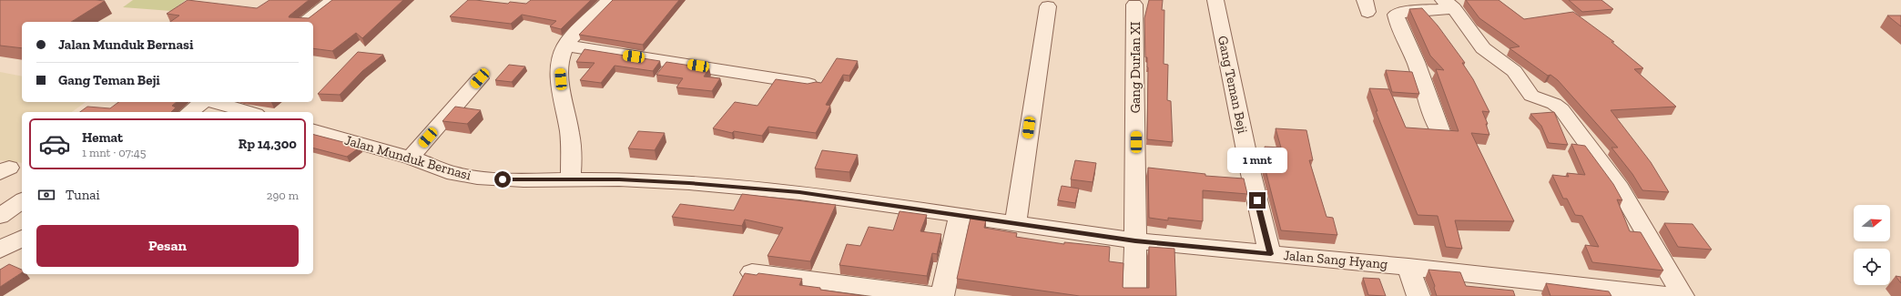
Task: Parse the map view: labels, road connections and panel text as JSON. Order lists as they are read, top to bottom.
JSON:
{
  "streets": {
    "street": [
      "Gang DurIan XI",
      "Gang Teman Beji",
      "Jalan Munduk Bernasi",
      "Jalan Sang Hyang"
    ]
  },
  "crossings": [
    ["Gang DurIan XI", "Jalan Sang Hyang"],
    ["Gang Teman Beji", "Jalan Sang Hyang"],
    ["Jalan Munduk Bernasi", "Jalan Sang Hyang"]
  ],
  "north": "right",
  "page": {
    "banner": ["Jalan Munduk Bernasi", "Gang Teman Beji"],
    "list": [
      {
        "name": "Hemat",
        "note": "1 mnt · 07:45",
        "value": "Rp 14,300"
      }
    ],
    "bubble": "1 mnt",
    "pay": ["Tunai", "290 m"],
    "buttons": "Pesan"
  }
}
